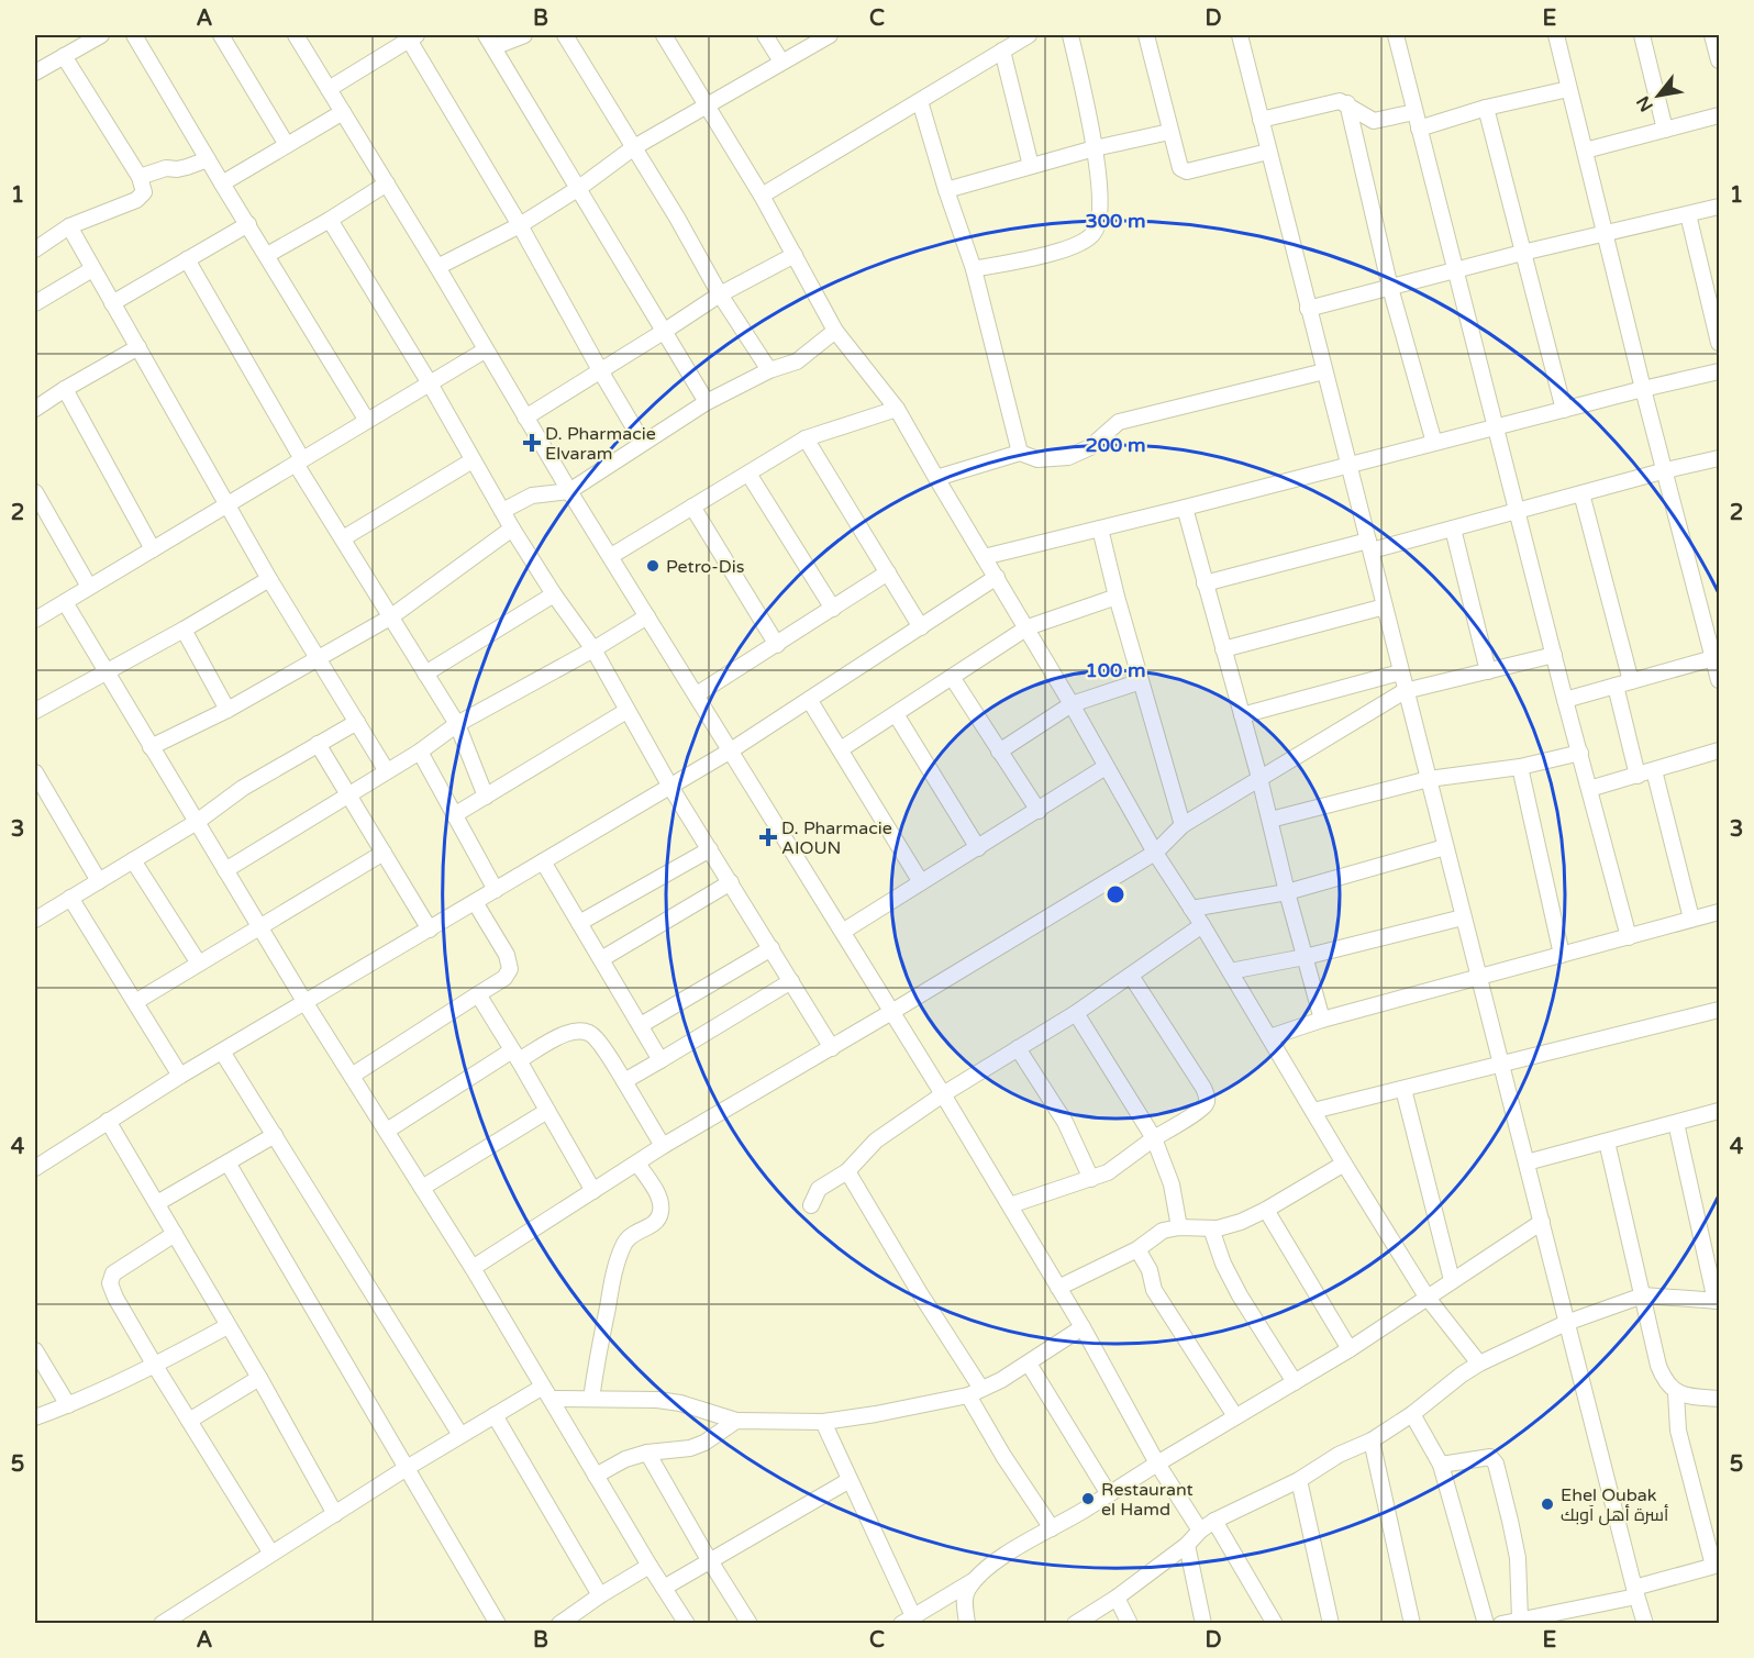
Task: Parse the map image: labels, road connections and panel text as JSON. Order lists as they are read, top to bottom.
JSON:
{
  "places": {
    "health": ["D. Pharmacie Elvaram", "D. Pharmacie AIOUN"],
    "other": ["Petro-Dis", "Restaurant el Hamd", "Ehel Oubak أسرة أهل آوبك"]
  },
  "north": "bottom left",
  "grid": {
    "columns": [
      "A",
      "B",
      "C",
      "D",
      "E"
    ],
    "rows": [
      "1",
      "2",
      "3",
      "4",
      "5"
    ]
  },
  "rings": ["300 m", "200 m", "100 m"]
}
